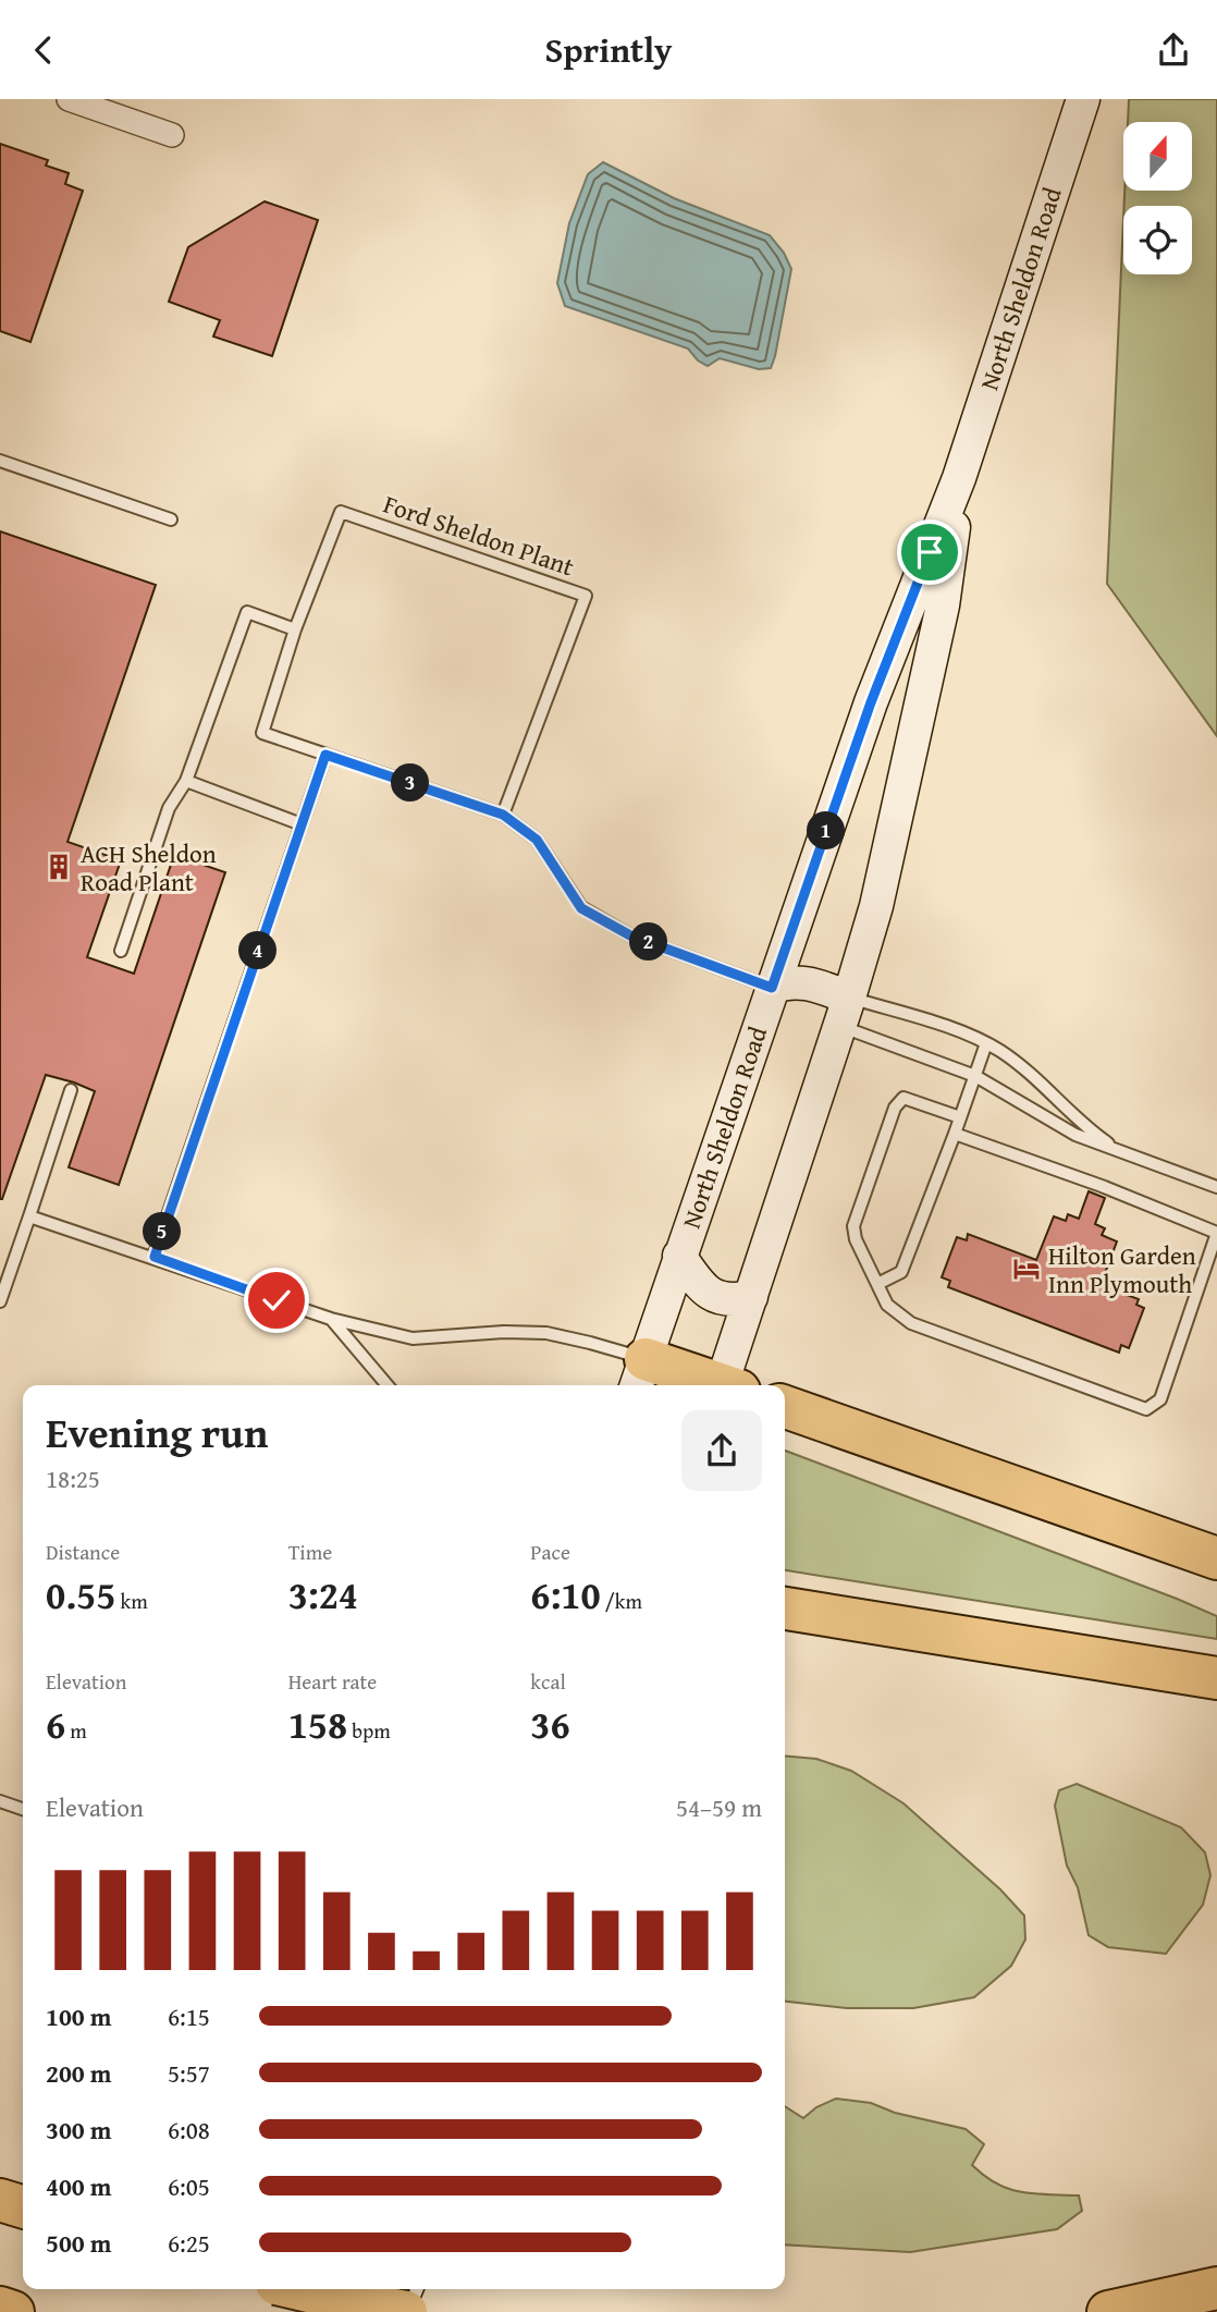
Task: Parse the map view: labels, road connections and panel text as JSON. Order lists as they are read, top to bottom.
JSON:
{
  "streets": {
    "main road": ["North Sheldon Road"],
    "lane": ["Ford Sheldon Plant"]
  },
  "crossings": [
    ["North Sheldon Road", "Ford Sheldon Plant"]
  ],
  "places": {
    "building": ["ACH Sheldon Road Plant"],
    "hotel": ["Hilton Garden Inn Plymouth"]
  },
  "north": "top",
  "page": {
    "header": "Sprintly",
    "pins": [
      "3",
      "1",
      "2",
      "4",
      "5"
    ],
    "heading": ["Evening run", "18:25"],
    "stats": [
      ["Distance", "0.55 km"],
      ["Time", "3:24"],
      ["Pace", "6:10 /km"],
      ["Elevation", "6 m"],
      ["Heart rate", "158 bpm"],
      ["kcal", "36"]
    ],
    "chart": ["Elevation", "54–59 m"],
    "list": [
      {
        "name": "100 m",
        "note": "6:15"
      },
      {
        "name": "200 m",
        "note": "5:57"
      },
      {
        "name": "300 m",
        "note": "6:08"
      },
      {
        "name": "400 m",
        "note": "6:05"
      },
      {
        "name": "500 m",
        "note": "6:25"
      }
    ]
  }
}
